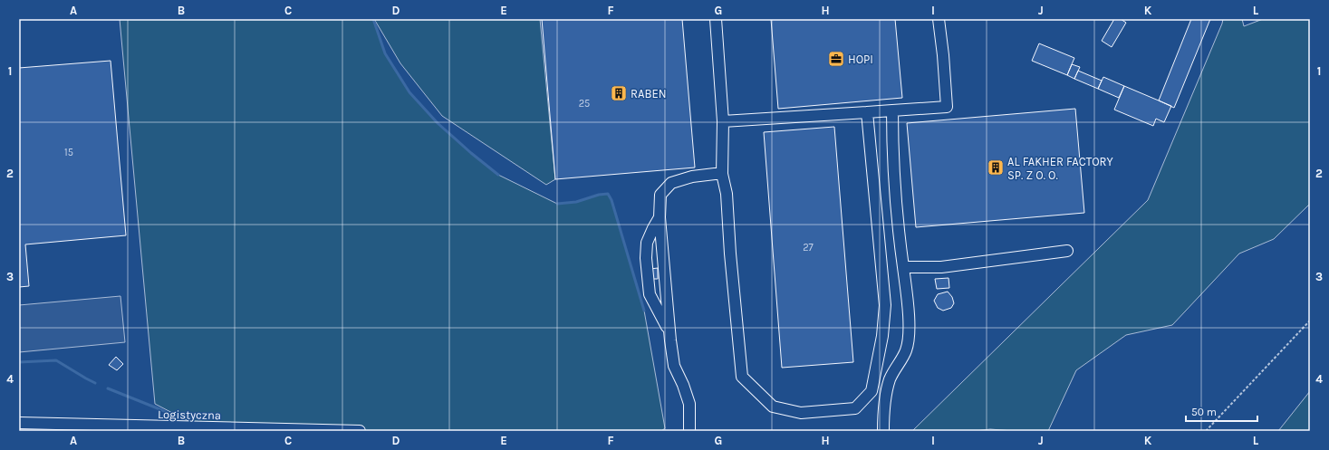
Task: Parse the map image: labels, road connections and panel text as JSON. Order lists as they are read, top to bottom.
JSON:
{
  "streets": {
    "street": ["Logistyczna"]
  },
  "places": {
    "office": ["HOPI"],
    "building": ["RABEN", "AL FAKHER FACTORY SP. Z O. O."]
  },
  "house_numbers": ["25", "15", "27"],
  "scale_bar": "50 m",
  "grid": {
    "columns": [
      "A",
      "B",
      "C",
      "D",
      "E",
      "F",
      "G",
      "H",
      "I",
      "J",
      "K",
      "L"
    ],
    "rows": [
      "1",
      "2",
      "3",
      "4"
    ]
  }
}
